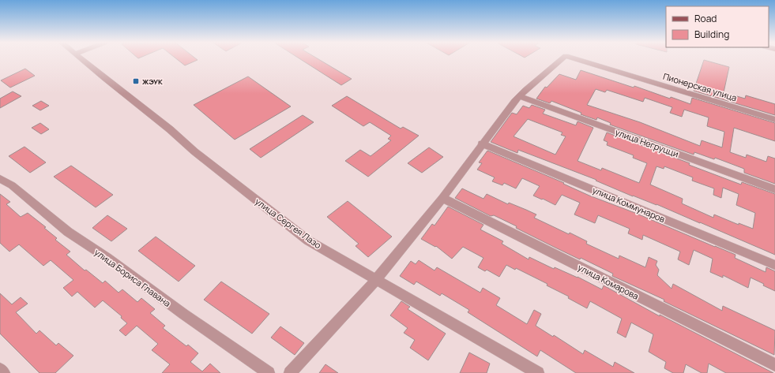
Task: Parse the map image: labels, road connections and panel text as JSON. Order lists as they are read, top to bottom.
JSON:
{
  "streets": {
    "street": [
      "Пионерская улица",
      "улица Негруцци",
      "улица Коммунаров",
      "улица Сергея Лазо",
      "улица Бориса Главана",
      "улица Комарова"
    ]
  },
  "crossings": [
    ["Пионерская улица", "улица Негруцци"]
  ],
  "places": {
    "transit": ["ЖЭУК"]
  },
  "legend": ["Road", "Building"]
}
